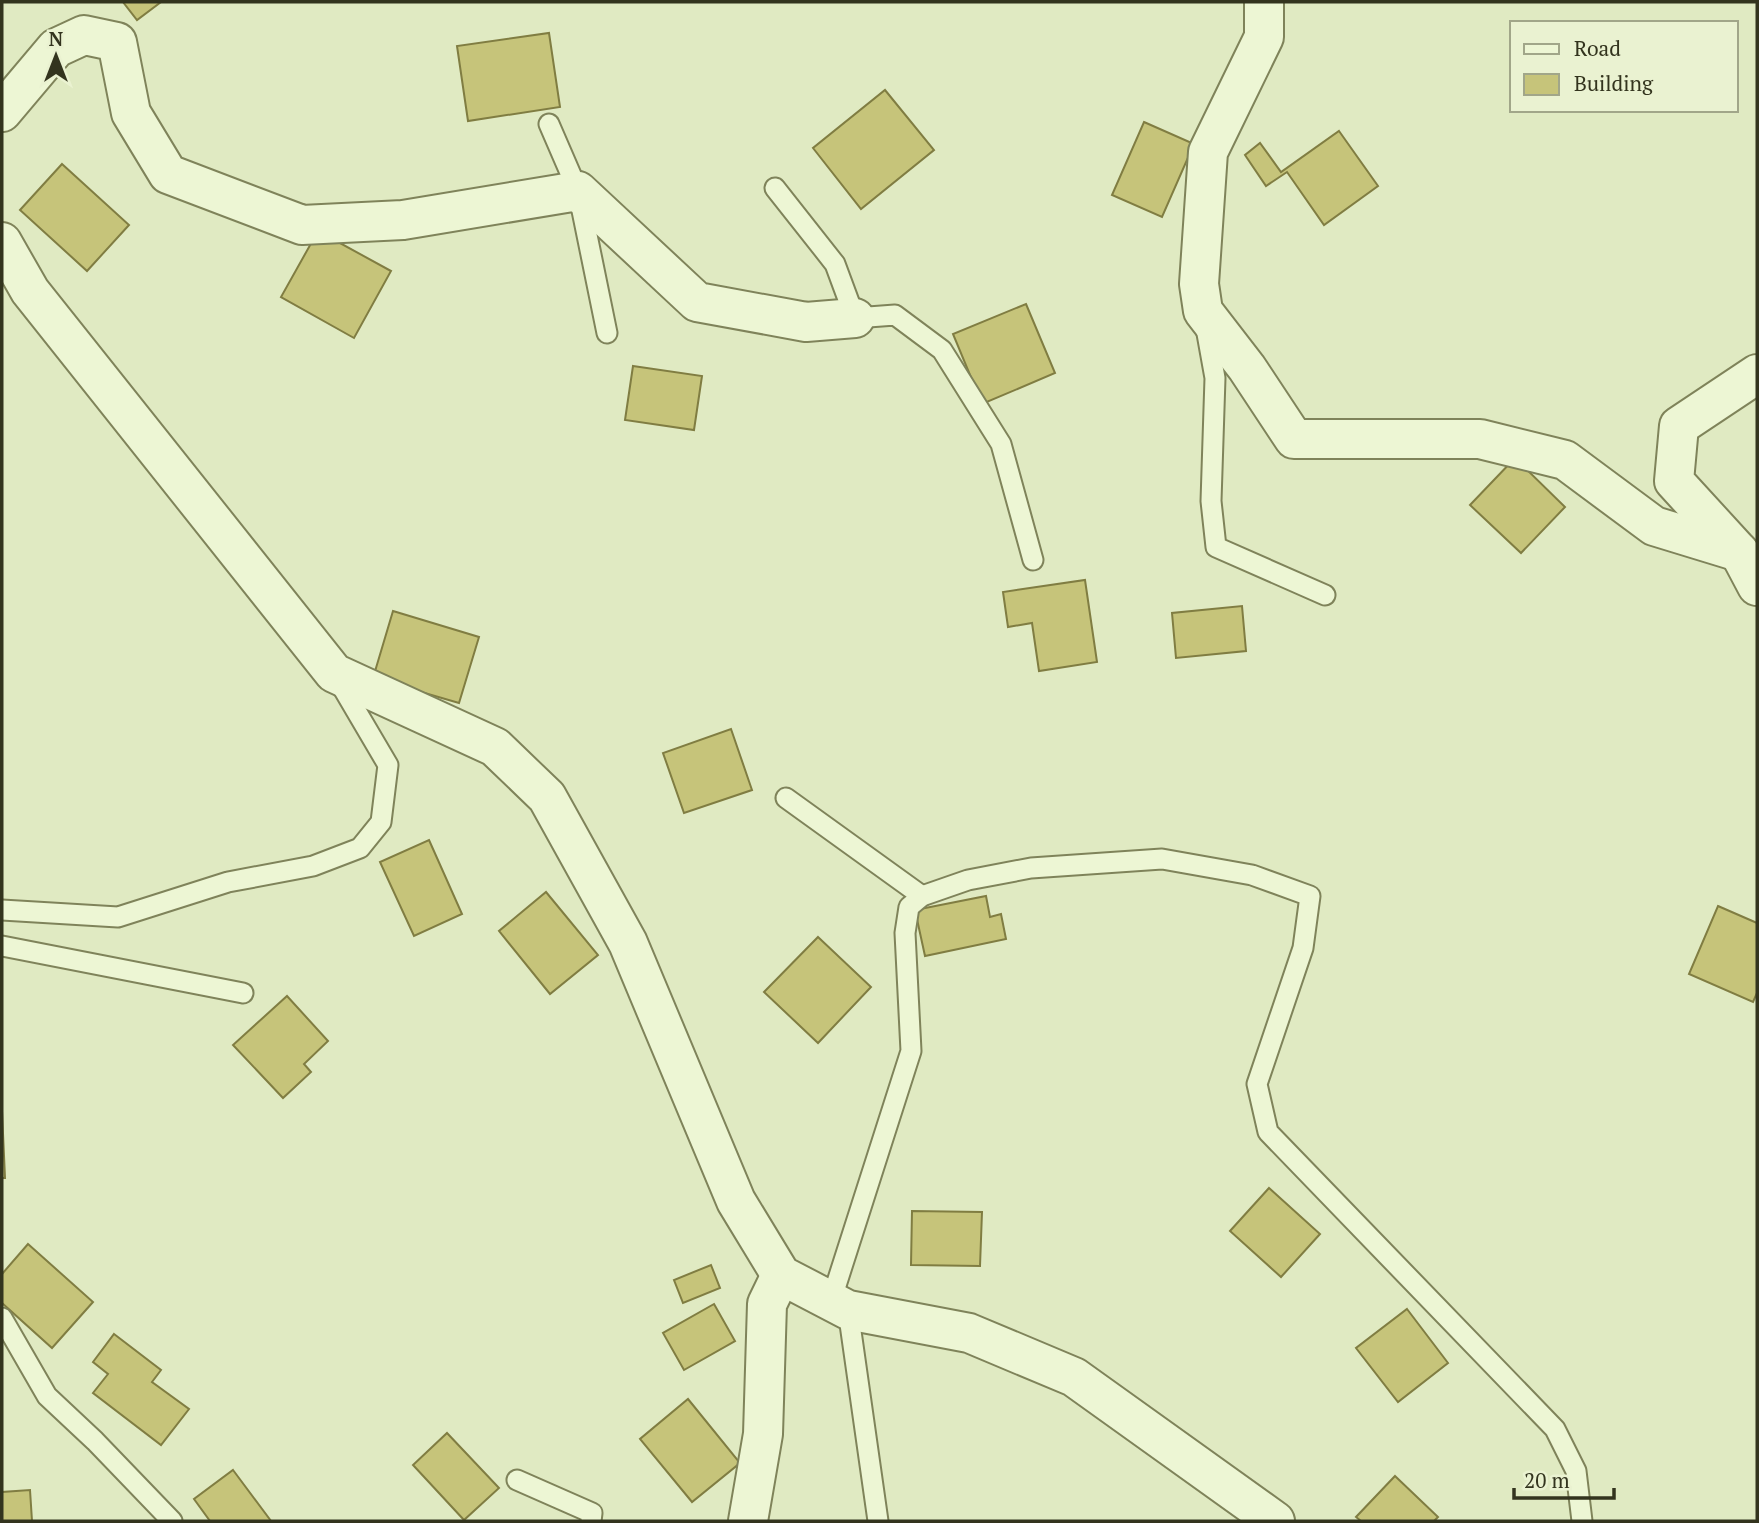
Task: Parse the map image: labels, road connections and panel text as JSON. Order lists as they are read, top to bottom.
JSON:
{
  "legend": ["Road", "Building"],
  "scale_bar": "20 m",
  "north": "top"
}
